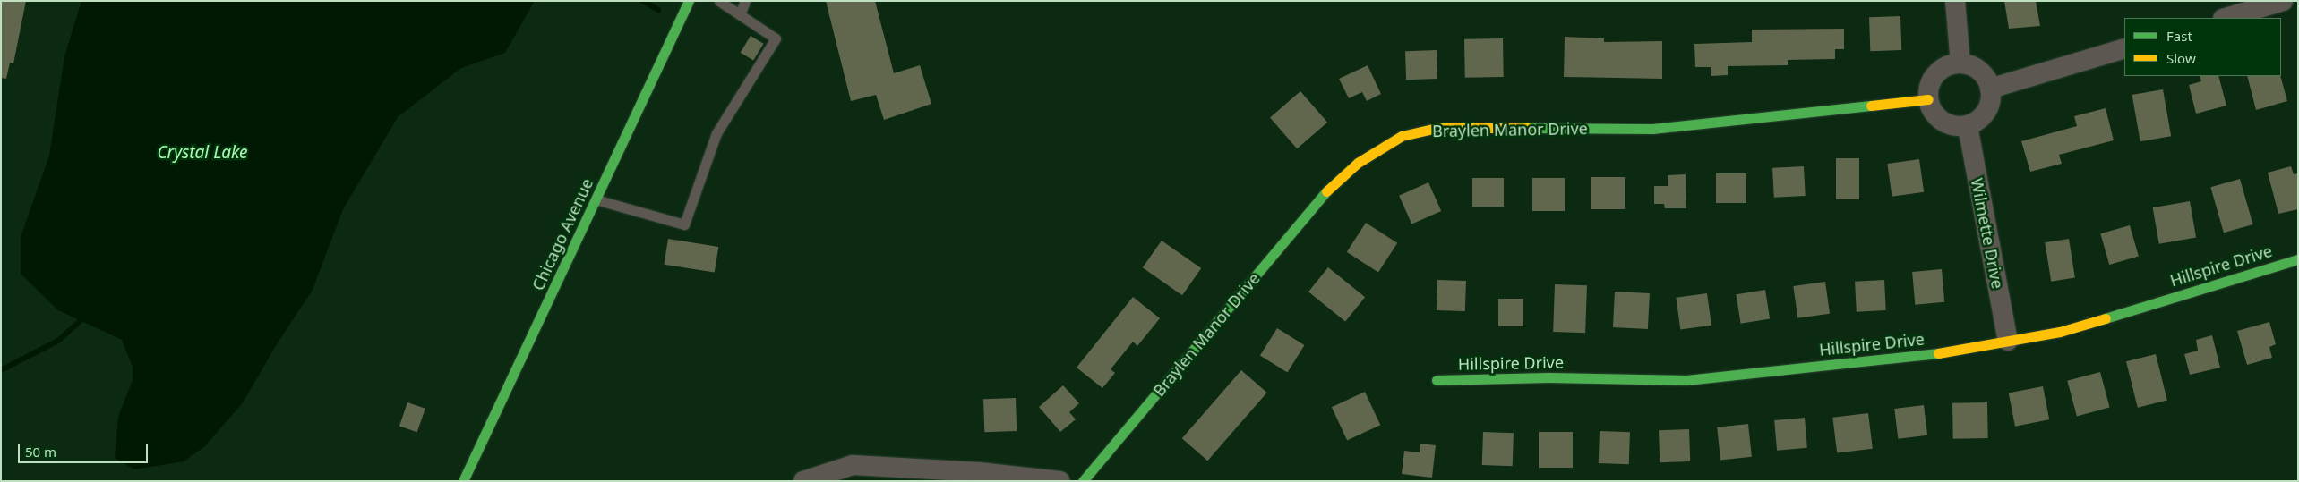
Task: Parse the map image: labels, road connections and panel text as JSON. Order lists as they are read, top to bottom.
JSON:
{
  "streets": {
    "street": [
      "Braylen Manor Drive",
      "Wilmette Drive",
      "Chicago Avenue",
      "Hillspire Drive"
    ]
  },
  "crossings": [
    ["Braylen Manor Drive", "Wilmette Drive"],
    ["Wilmette Drive", "Hillspire Drive"]
  ],
  "water": ["Crystal Lake"],
  "legend": ["Fast", "Slow"],
  "scale_bar": "50 m"
}
